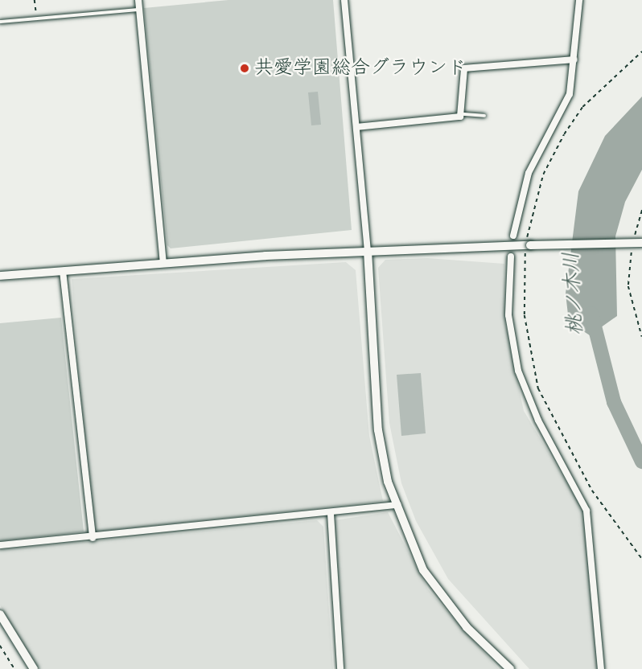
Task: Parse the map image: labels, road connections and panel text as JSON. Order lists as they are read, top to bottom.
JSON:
{
  "water": ["桃ノ木川"],
  "places": ["共愛学園総合グラウンド"]
}
